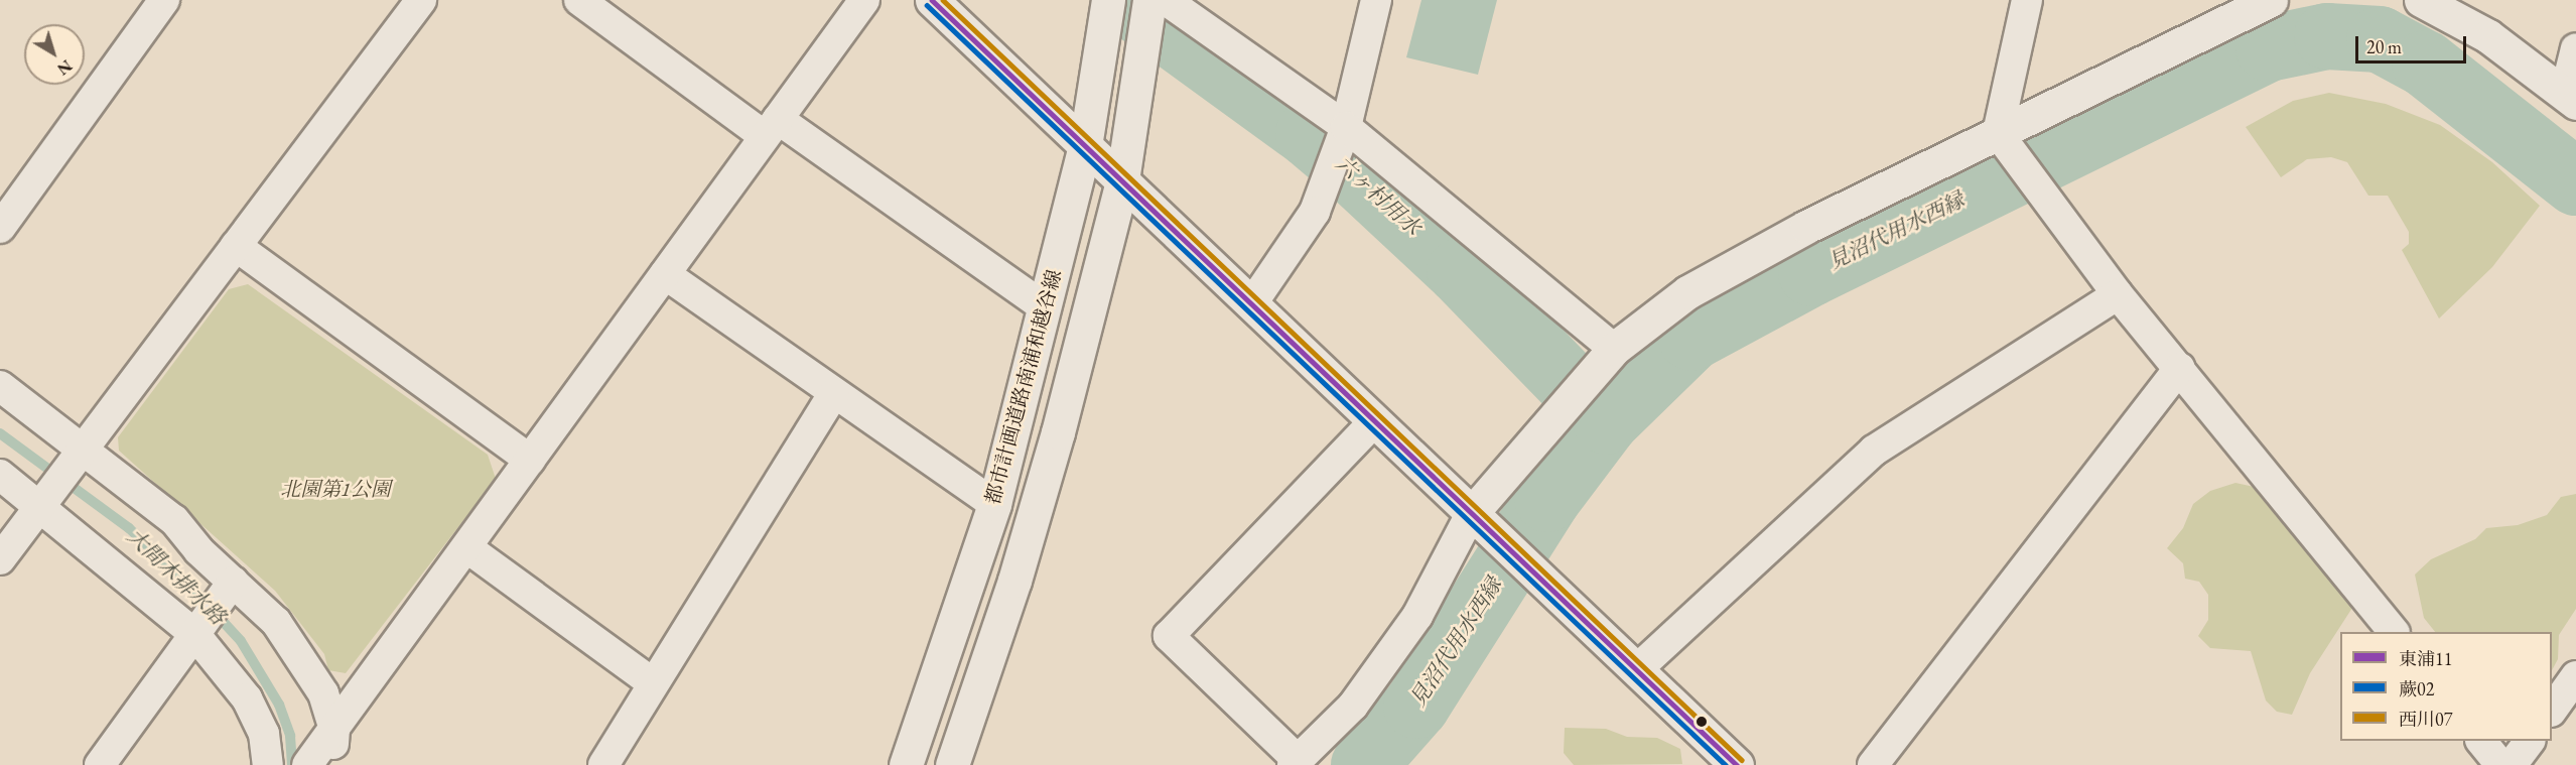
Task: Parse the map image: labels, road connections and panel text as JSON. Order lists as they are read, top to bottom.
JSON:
{
  "streets": {
    "street": ["都市計画道路南浦和越谷線"]
  },
  "water": ["六ヶ村用水", "見沼代用水西縁", "大間木排水路"],
  "parks": ["北園第1公園"],
  "lines": ["transit line 東浦11", "transit line 西川07", "transit line 蕨02"],
  "legend": ["東浦11", "蕨02", "西川07"],
  "scale_bar": "20 m",
  "north": "bottom right"
}
